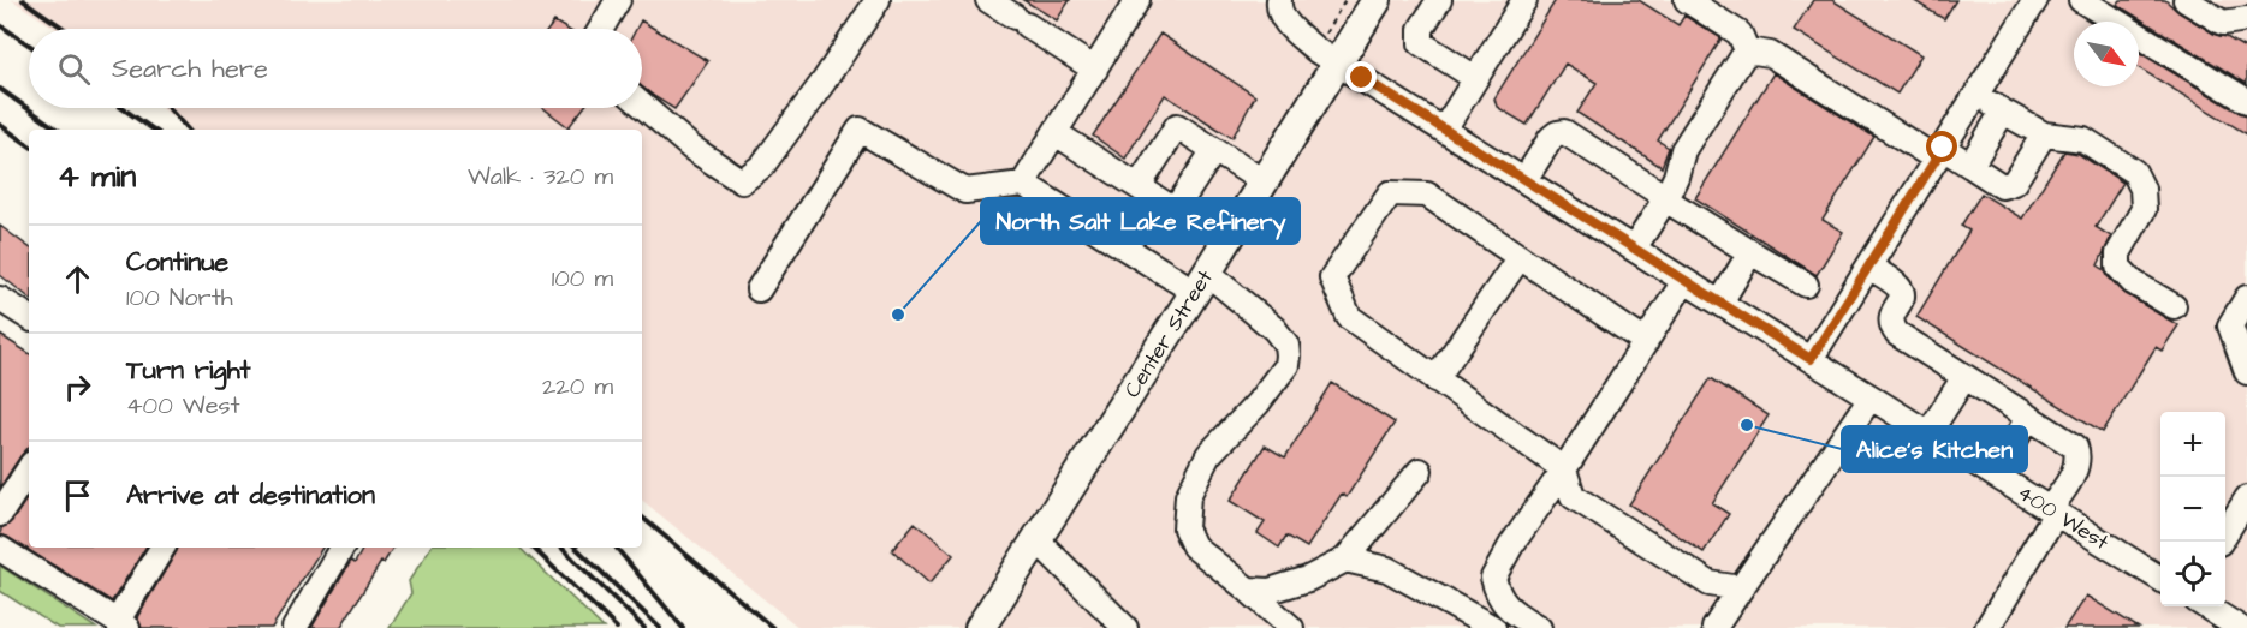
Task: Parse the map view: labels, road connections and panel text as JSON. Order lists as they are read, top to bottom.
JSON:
{
  "streets": {
    "main road": ["Center Street"],
    "street": ["400 West"]
  },
  "crossings": [
    ["Center Street", "400 West"]
  ],
  "places": ["North Salt Lake Refinery", "Alice's Kitchen"],
  "north": "bottom right",
  "page": {
    "search": "Search here",
    "heading": ["4 min", "Walk · 320 m"],
    "list": [
      ["Continue", "100 North", "100 m"],
      ["Turn right", "400 West", "220 m"],
      "Arrive at destination"
    ],
    "map_buttons": ["+", "−"]
  }
}
